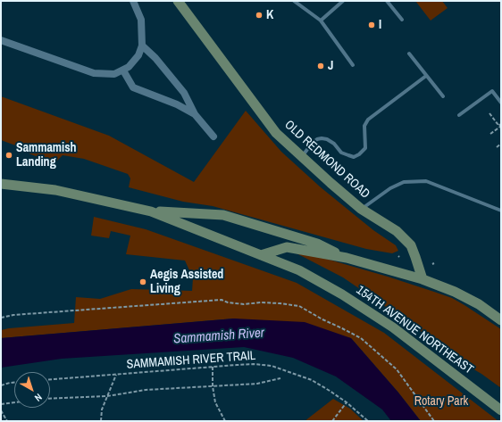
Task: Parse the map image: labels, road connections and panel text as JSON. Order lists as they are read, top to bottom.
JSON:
{
  "streets": {
    "main road": ["OLD REDMOND ROAD", "154TH AVENUE NORTHEAST"],
    "path": ["SAMMAMISH RIVER TRAIL"]
  },
  "water": ["Sammamish River"],
  "parks": ["Rotary Park"],
  "places": [
    "K",
    "I",
    "J",
    "Sammamish Landing",
    "Aegis Assisted Living"
  ],
  "north": "bottom right"
}
